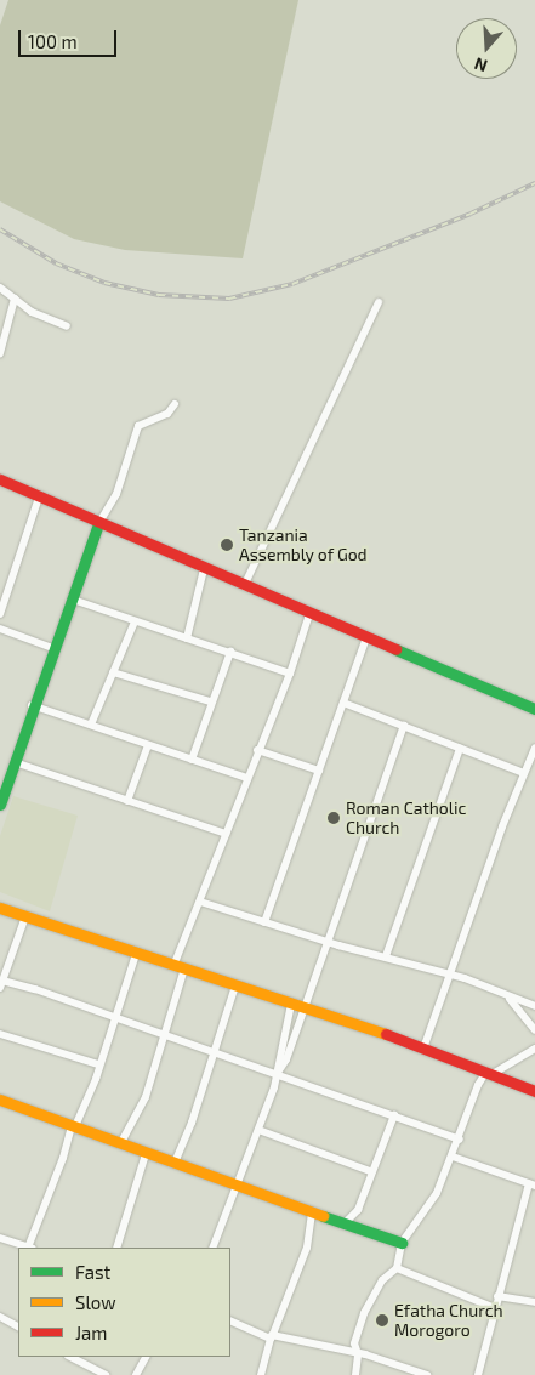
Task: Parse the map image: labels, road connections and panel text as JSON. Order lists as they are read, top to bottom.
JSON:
{
  "places": ["Tanzania Assembly of God", "Roman Catholic Church", "Efatha Church Morogoro"],
  "legend": ["Fast", "Slow", "Jam"],
  "scale_bar": "100 m",
  "north": "bottom"
}
